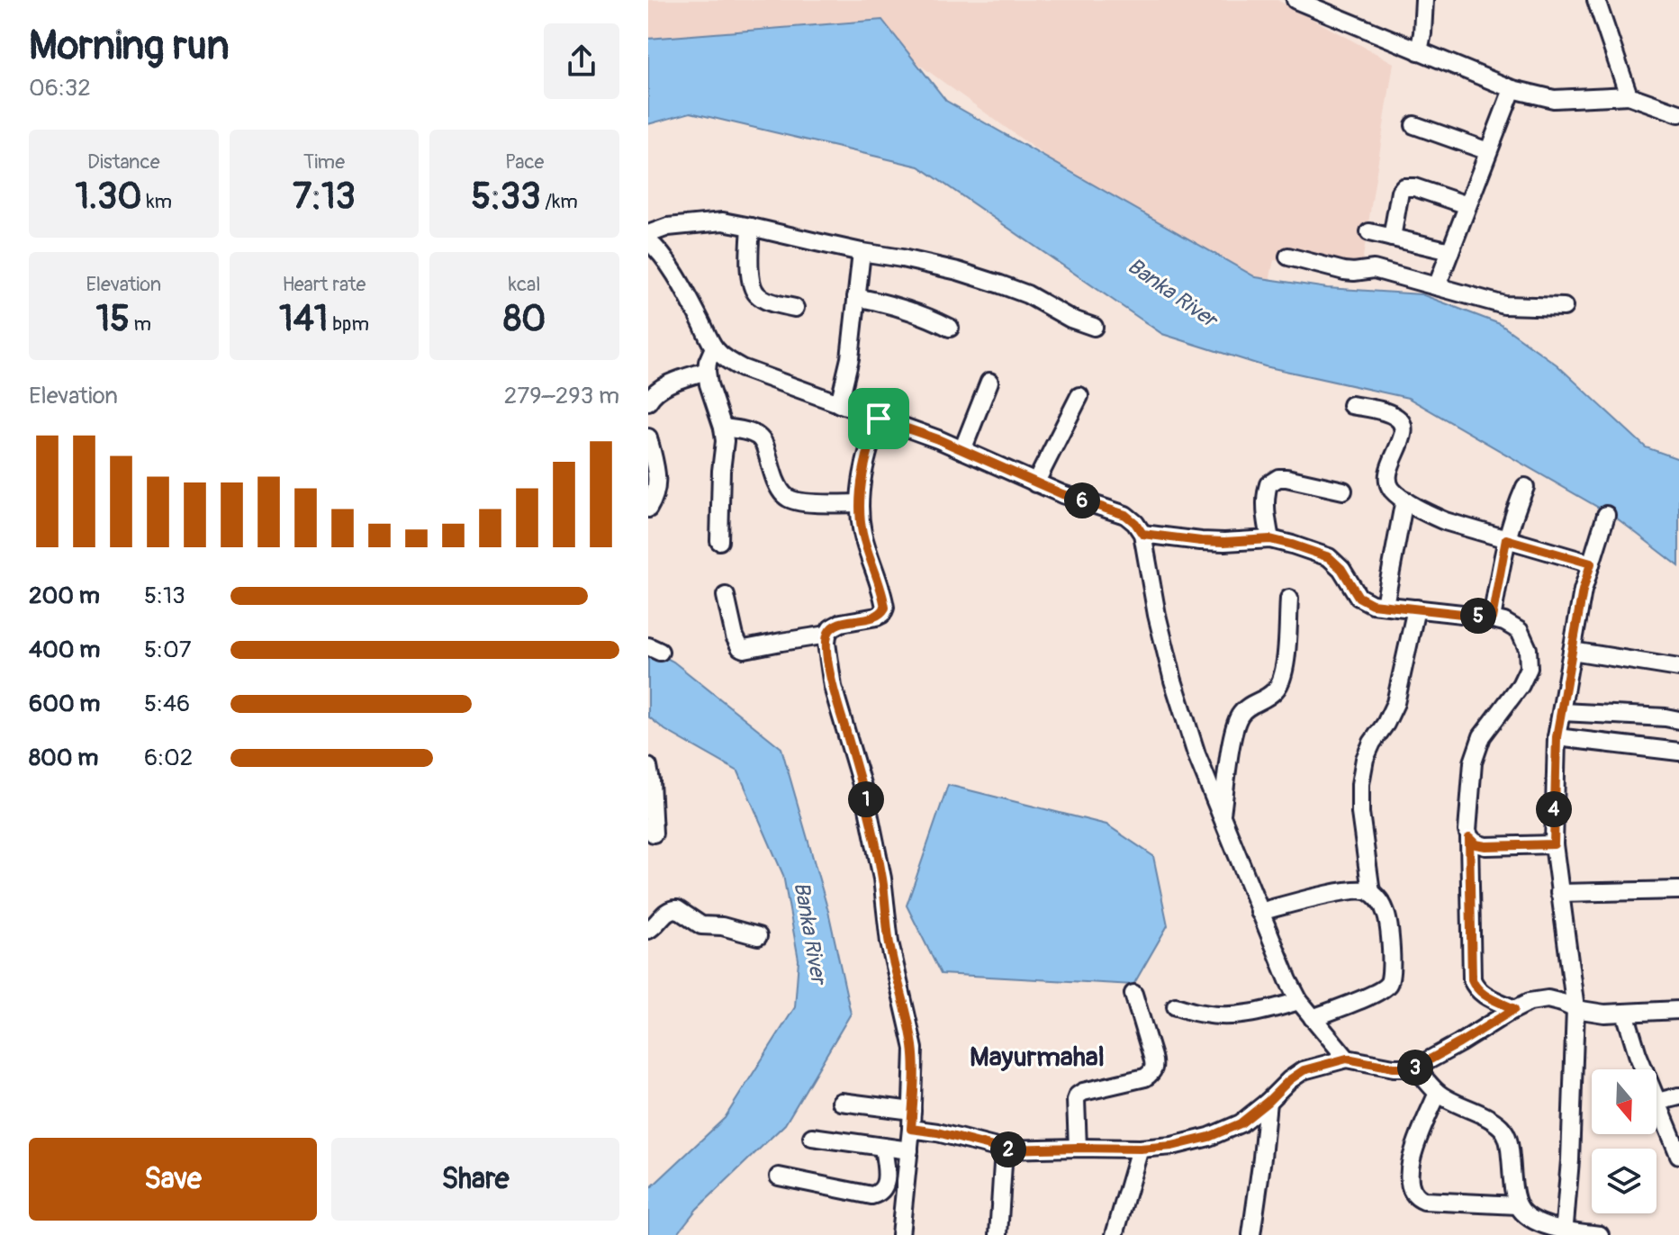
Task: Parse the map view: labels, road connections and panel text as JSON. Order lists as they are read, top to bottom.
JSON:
{
  "districts": ["Mayurmahal"],
  "water": ["Banka River"],
  "north": "bottom",
  "page": {
    "heading": ["Morning run", "06:32"],
    "stats": [
      ["Distance", "1.30 km"],
      ["Time", "7:13"],
      ["Pace", "5:33 /km"],
      ["Elevation", "15 m"],
      ["Heart rate", "141 bpm"],
      ["kcal", "80"]
    ],
    "chart": ["Elevation", "279–293 m"],
    "pins": [
      "6",
      "5",
      "1",
      "4",
      "3",
      "2"
    ],
    "list": [
      {
        "name": "200 m",
        "note": "5:13"
      },
      {
        "name": "400 m",
        "note": "5:07"
      },
      {
        "name": "600 m",
        "note": "5:46"
      },
      {
        "name": "800 m",
        "note": "6:02"
      }
    ],
    "buttons": ["Save", "Share"]
  }
}
